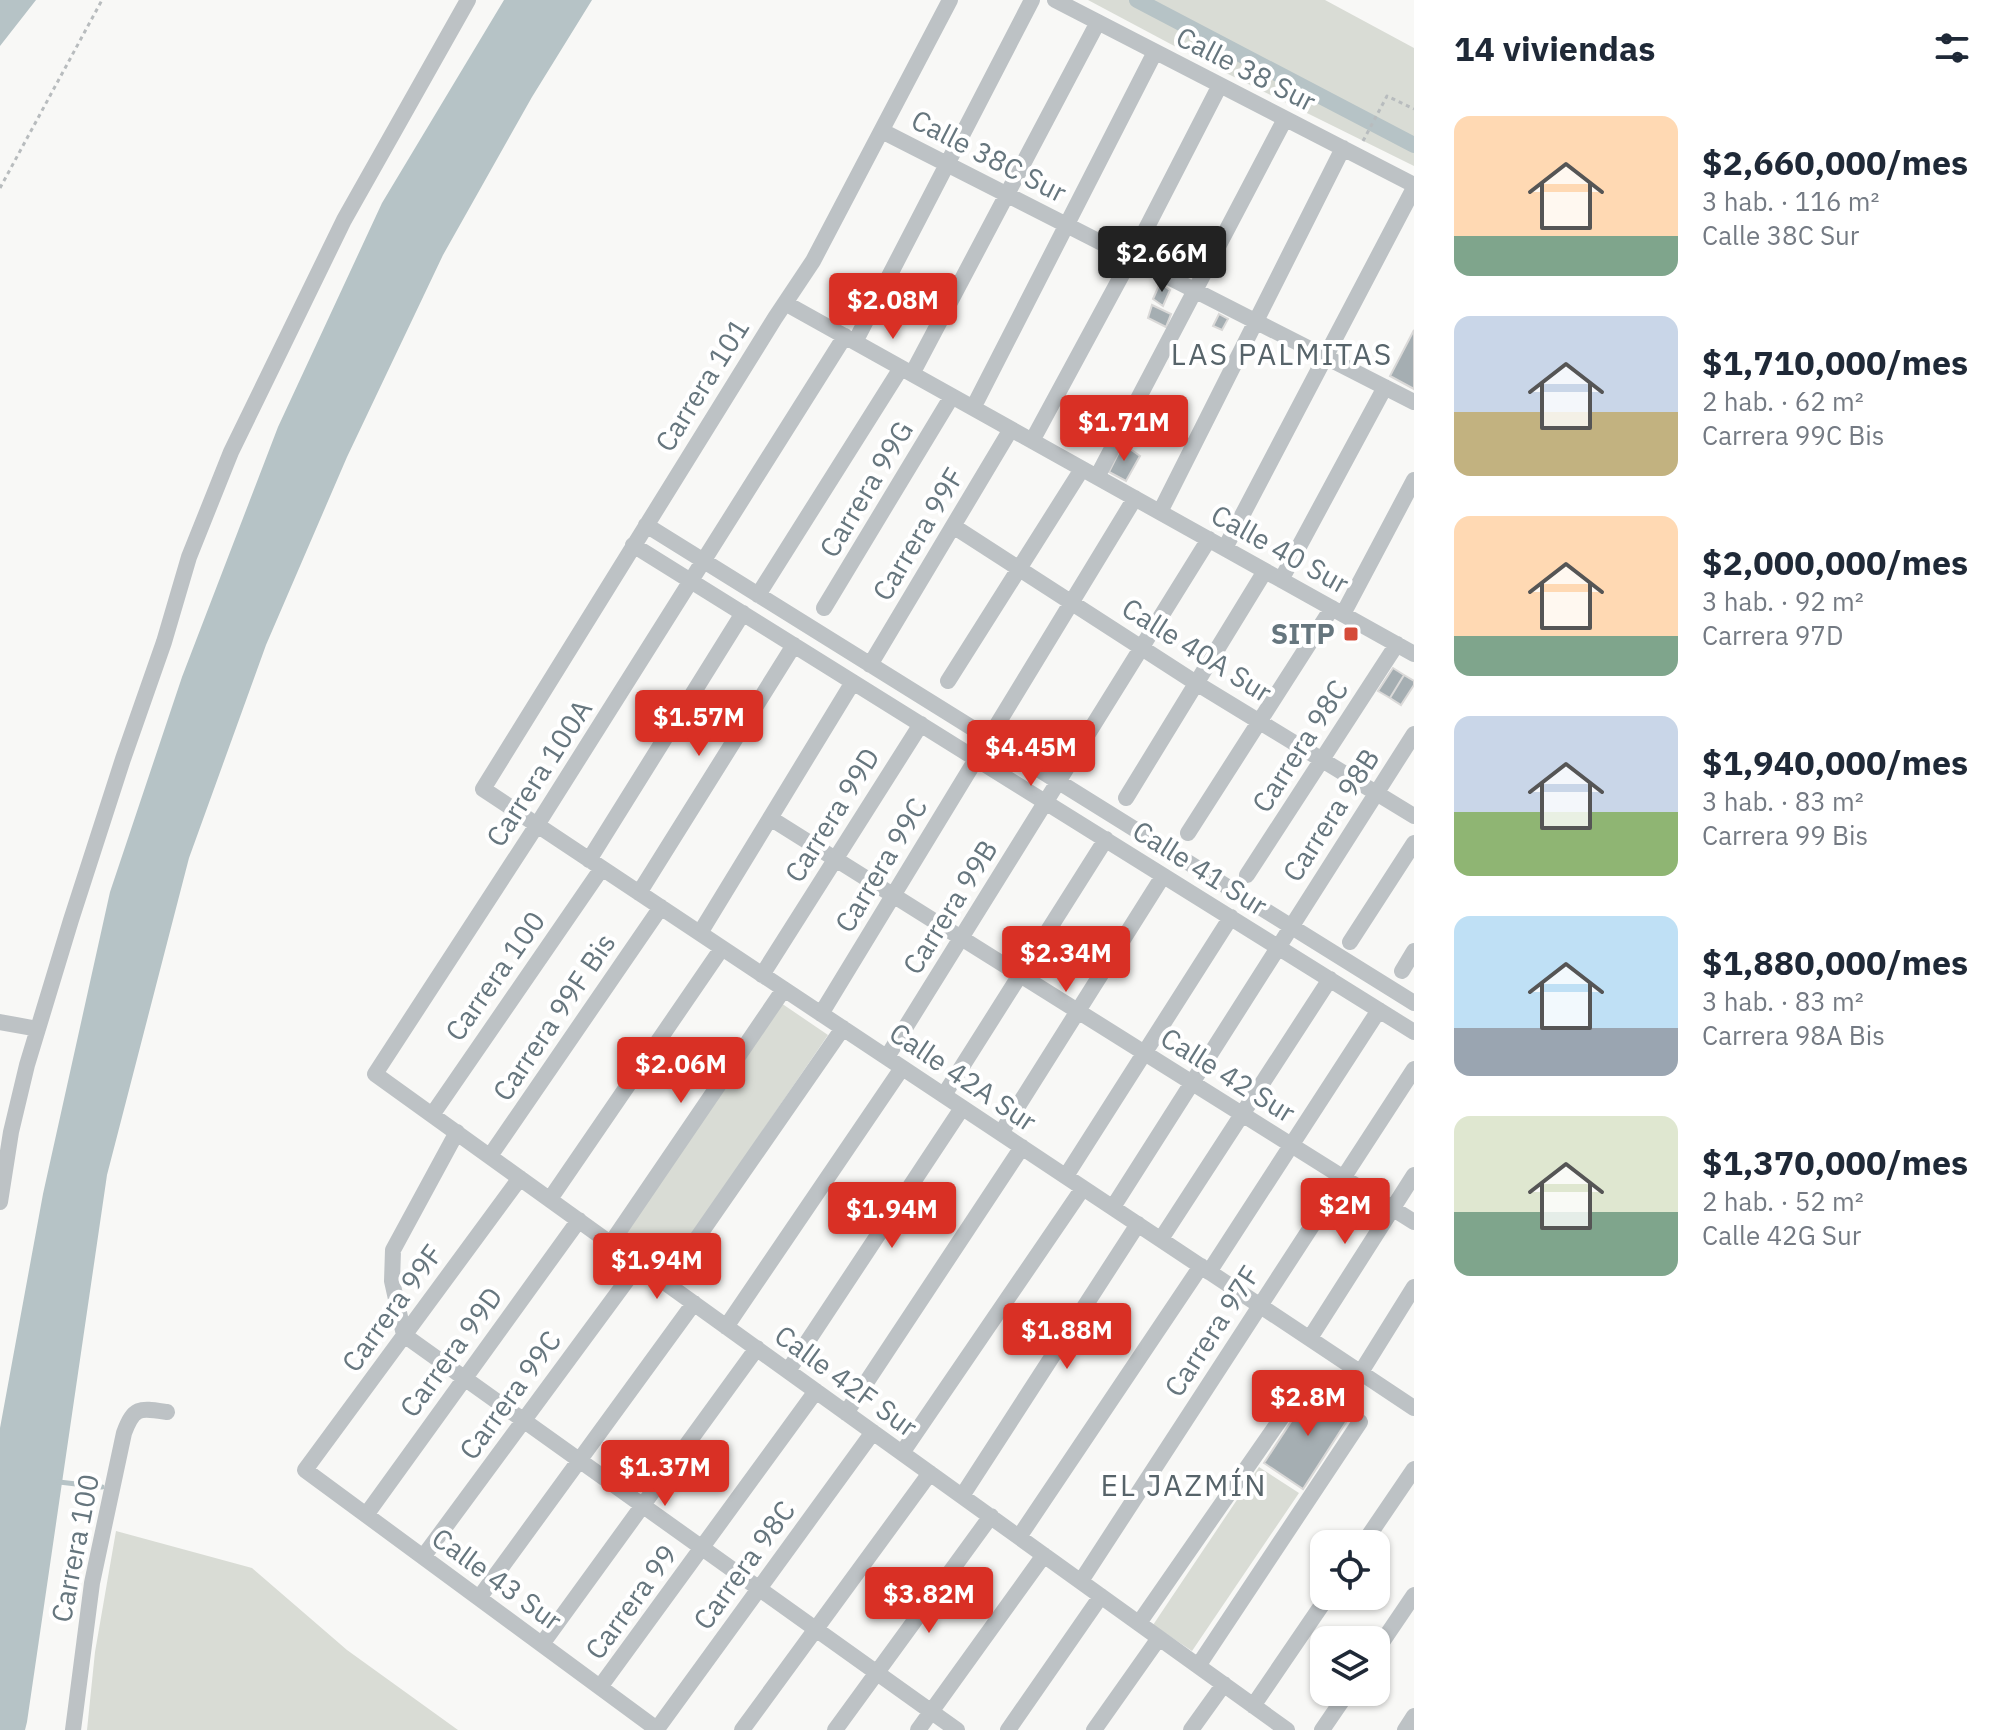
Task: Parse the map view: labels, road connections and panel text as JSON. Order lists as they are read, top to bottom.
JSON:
{
  "streets": {
    "street": [
      "Calle 38 Sur",
      "Calle 38C Sur",
      "Carrera 101",
      "Carrera 99G",
      "Carrera 99F",
      "Calle 40 Sur",
      "Calle 40A Sur",
      "Carrera 98C",
      "Carrera 100A",
      "Carrera 99D",
      "Carrera 98B",
      "Carrera 99C",
      "Calle 41 Sur",
      "Carrera 99B",
      "Carrera 100",
      "Carrera 99F Bis",
      "Calle 42 Sur",
      "Calle 42A Sur",
      "Carrera 97F",
      "Calle 42F Sur",
      "Calle 43 Sur",
      "Carrera 99"
    ]
  },
  "crossings": [
    ["Calle 38C Sur", "Carrera 101"],
    ["Calle 38C Sur", "Carrera 100A"],
    ["Carrera 101", "Calle 40 Sur"],
    ["Carrera 101", "Calle 41 Sur"],
    ["Carrera 101", "Calle 42A Sur"],
    ["Carrera 99G", "Calle 40 Sur"],
    ["Carrera 99F", "Calle 40 Sur"],
    ["Carrera 99F", "Calle 40A Sur"],
    ["Carrera 99F", "Calle 41 Sur"],
    ["Carrera 99F", "Calle 42F Sur"],
    ["Carrera 99F", "Calle 43 Sur"],
    ["Calle 40 Sur", "Carrera 98C"],
    ["Calle 40 Sur", "Carrera 100A"],
    ["Calle 40 Sur", "Carrera 99C"],
    ["Calle 40 Sur", "Carrera 99B"],
    ["Calle 40A Sur", "Carrera 98C"],
    ["Calle 40A Sur", "Carrera 98B"],
    ["Calle 40A Sur", "Carrera 99C"],
    ["Calle 40A Sur", "Carrera 99B"],
    ["Carrera 98C", "Calle 42F Sur"],
    ["Carrera 98C", "Calle 43 Sur"],
    ["Carrera 100A", "Calle 41 Sur"],
    ["Carrera 100A", "Calle 42A Sur"],
    ["Carrera 100A", "Calle 42F Sur"],
    ["Carrera 99D", "Calle 41 Sur"],
    ["Carrera 99D", "Calle 42 Sur"],
    ["Carrera 99D", "Calle 42A Sur"],
    ["Carrera 99D", "Calle 42F Sur"],
    ["Carrera 99D", "Calle 43 Sur"],
    ["Carrera 98B", "Calle 41 Sur"],
    ["Carrera 98B", "Calle 42 Sur"],
    ["Carrera 98B", "Calle 42A Sur"],
    ["Carrera 99C", "Calle 41 Sur"],
    ["Carrera 99C", "Calle 42 Sur"],
    ["Carrera 99C", "Calle 42A Sur"],
    ["Carrera 99C", "Calle 42F Sur"],
    ["Carrera 99C", "Calle 43 Sur"],
    ["Calle 41 Sur", "Carrera 99B"],
    ["Calle 41 Sur", "Carrera 100"],
    ["Carrera 99B", "Calle 42 Sur"],
    ["Carrera 99B", "Calle 42A Sur"],
    ["Carrera 100", "Calle 42A Sur"],
    ["Carrera 100", "Calle 42F Sur"],
    ["Carrera 99F Bis", "Calle 42A Sur"],
    ["Carrera 99F Bis", "Calle 42F Sur"],
    ["Calle 42 Sur", "Carrera 97F"],
    ["Calle 42A Sur", "Carrera 97F"],
    ["Carrera 97F", "Calle 42F Sur"],
    ["Calle 42F Sur", "Carrera 99"],
    ["Calle 43 Sur", "Carrera 99"]
  ],
  "districts": ["LAS PALMITAS", "EL JAZMÍN"],
  "places": {
    "transit": ["SITP"]
  },
  "page": {
    "heading": "14 viviendas",
    "list": [
      {
        "name": "$2,660,000/mes",
        "note": "3 hab. · 116 m² · Calle 38C Sur"
      },
      {
        "name": "$1,710,000/mes",
        "note": "2 hab. · 62 m² · Carrera 99C Bis"
      },
      {
        "name": "$2,000,000/mes",
        "note": "3 hab. · 92 m² · Carrera 97D"
      },
      {
        "name": "$1,940,000/mes",
        "note": "3 hab. · 83 m² · Carrera 99 Bis"
      },
      {
        "name": "$1,880,000/mes",
        "note": "3 hab. · 83 m² · Carrera 98A Bis"
      },
      {
        "name": "$1,370,000/mes",
        "note": "2 hab. · 52 m² · Calle 42G Sur"
      }
    ],
    "price": [
      "$2.66M",
      "$2.08M",
      "$1.71M",
      "$1.57M",
      "$4.45M",
      "$2.34M",
      "$2.06M",
      "$2M",
      "$1.94M",
      "$1.94M",
      "$1.88M",
      "$2.8M",
      "$1.37M",
      "$3.82M"
    ]
  }
}
